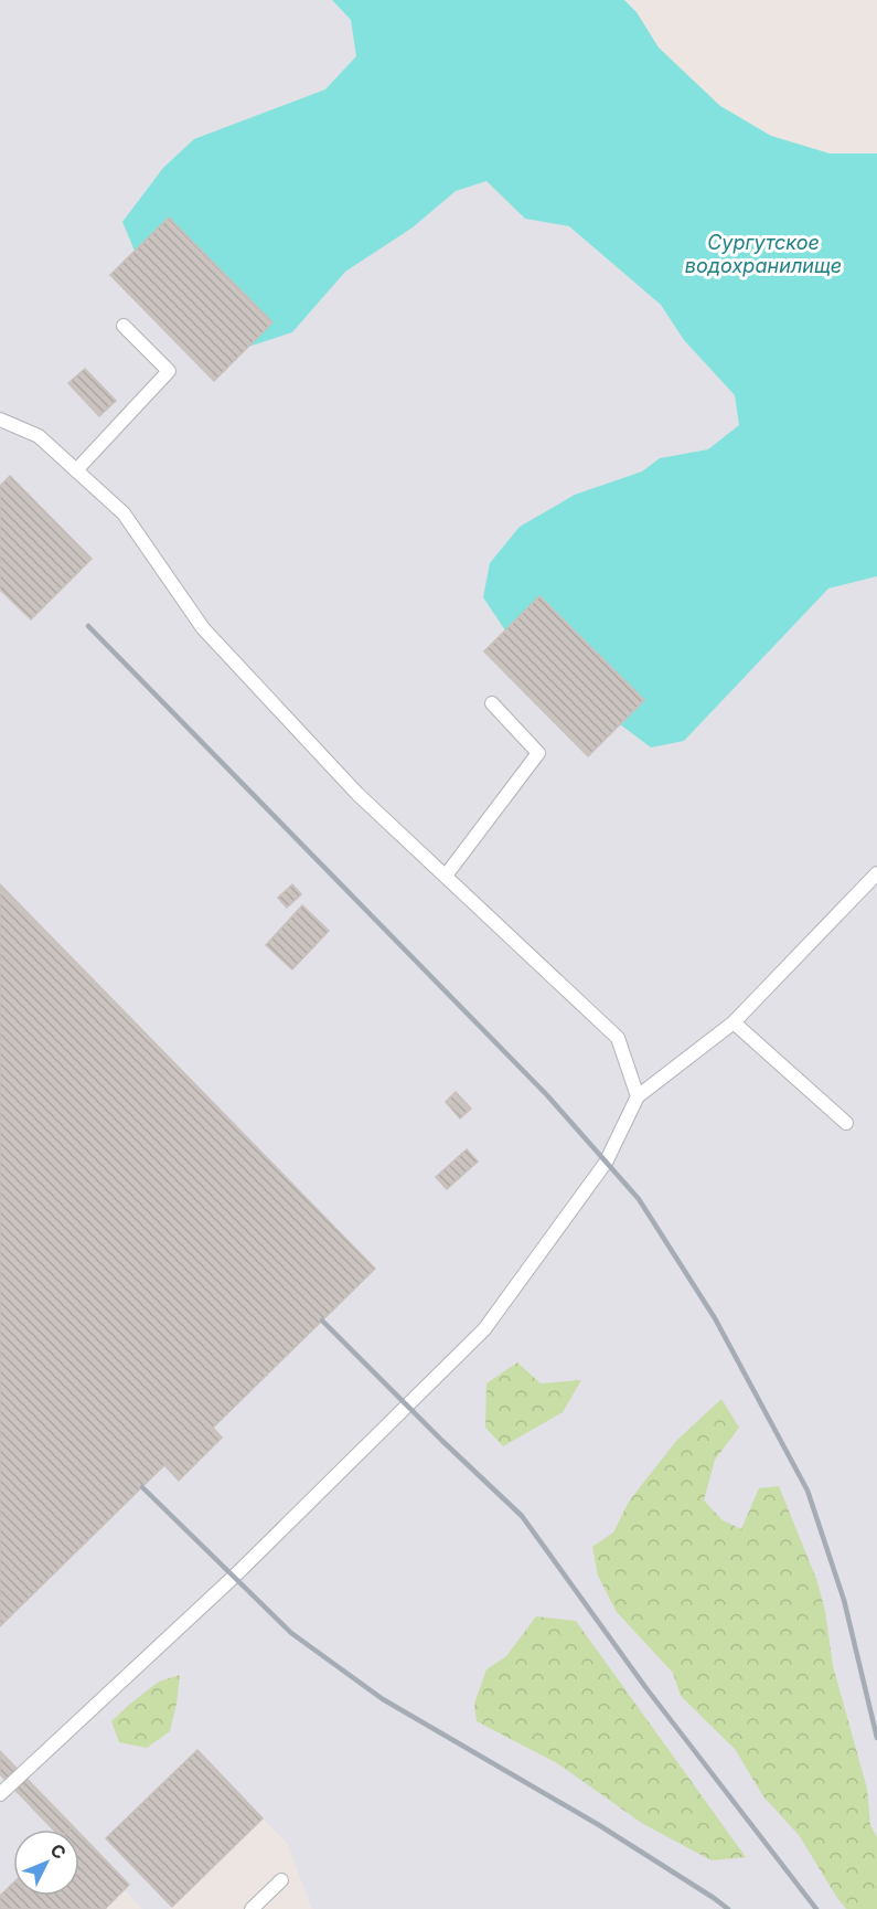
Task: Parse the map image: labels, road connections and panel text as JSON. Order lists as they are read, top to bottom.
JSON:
{
  "water": ["Сургутское водохранилище"],
  "north": "top right"
}
